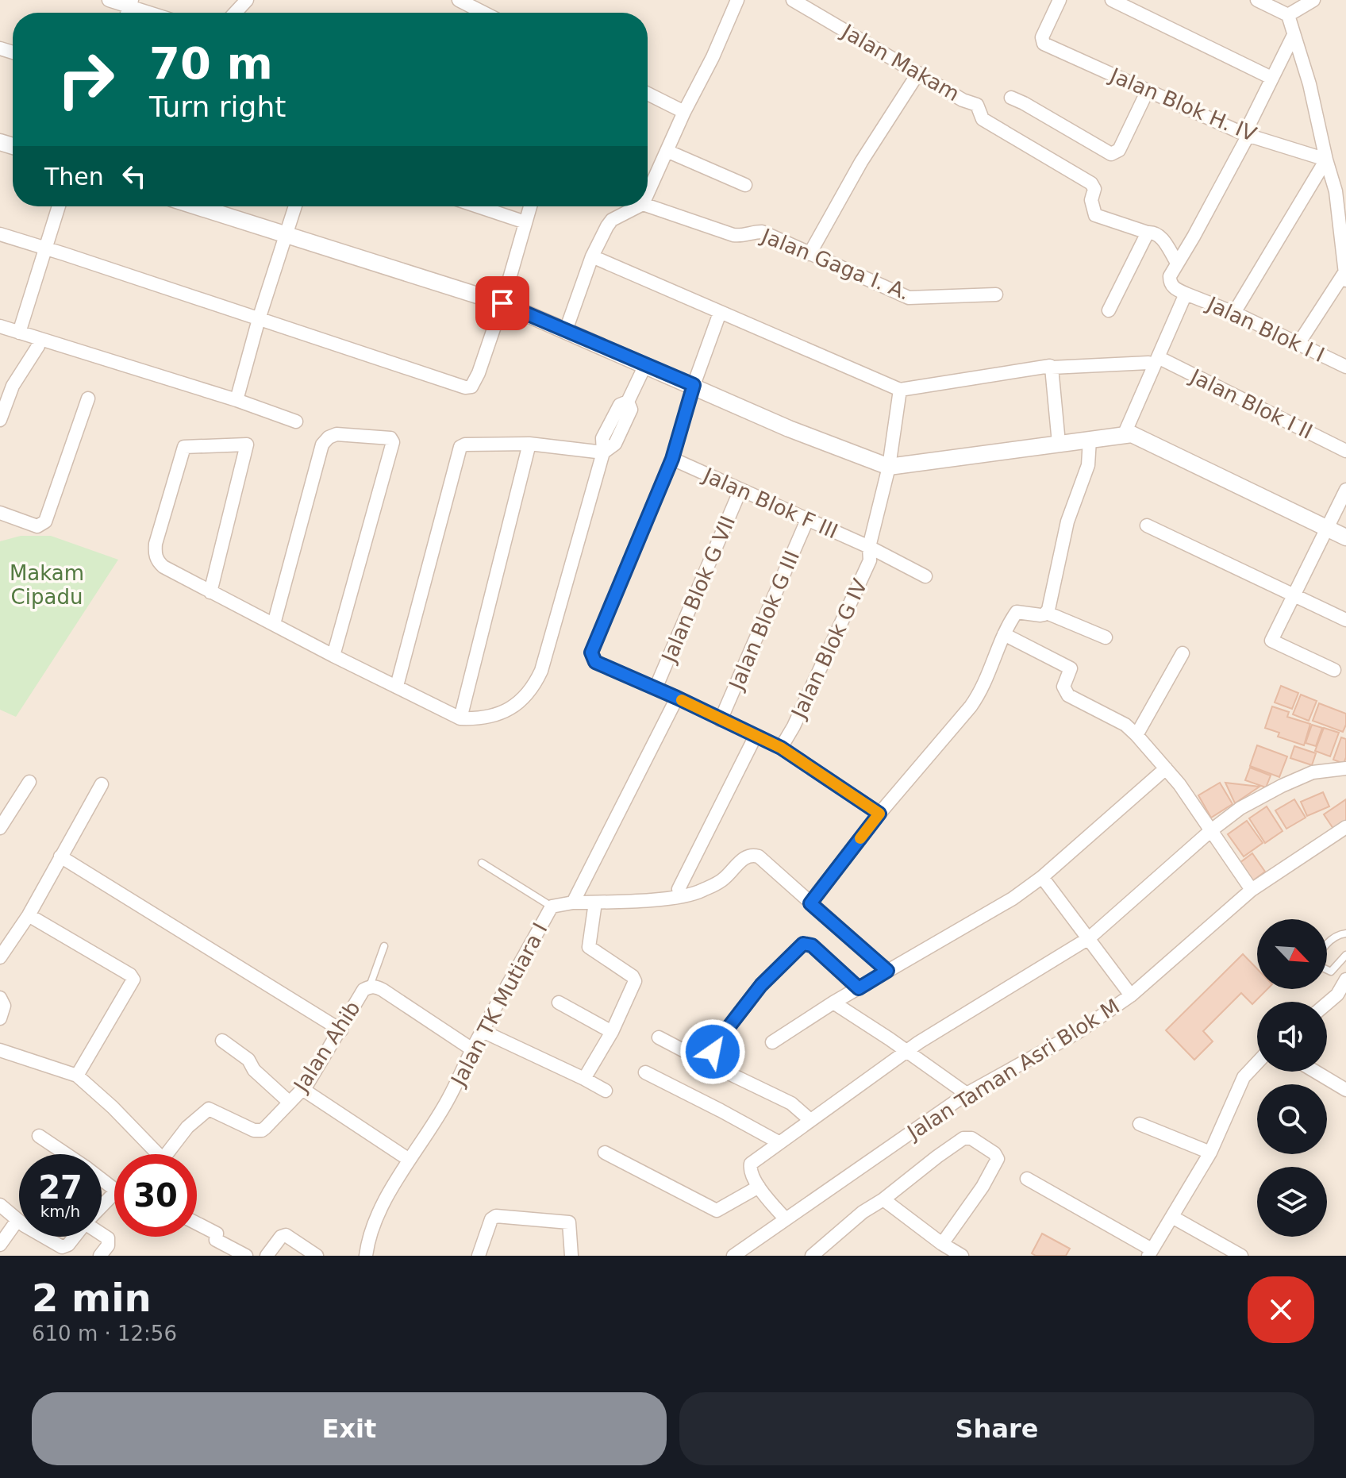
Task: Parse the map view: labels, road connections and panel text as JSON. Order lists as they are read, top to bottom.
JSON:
{
  "streets": {
    "street": [
      "Jalan Makam",
      "Jalan Blok H. IV",
      "Jalan Gaga I. A.",
      "Jalan Blok I I",
      "Jalan Blok I II",
      "Jalan Blok F III",
      "Jalan Blok G VII",
      "Jalan Blok G III",
      "Jalan Blok G IV",
      "Jalan TK Mutiara I",
      "Jalan Ahib",
      "Jalan Taman Asri Blok M"
    ]
  },
  "crossings": [
    ["Jalan Blok F III", "Jalan Blok G VII"],
    ["Jalan Blok F III", "Jalan Blok G III"],
    ["Jalan Blok F III", "Jalan Blok G IV"],
    ["Jalan TK Mutiara I", "Jalan Ahib"]
  ],
  "parks": ["Makam Cipadu"],
  "north": "bottom right",
  "page": {
    "turn": ["70 m", "Turn right"],
    "then": "Then",
    "speed": "27 km/h",
    "limit": "30",
    "heading": ["2 min", "610 m · 12:56"],
    "buttons": ["Exit", "Share"]
  }
}
